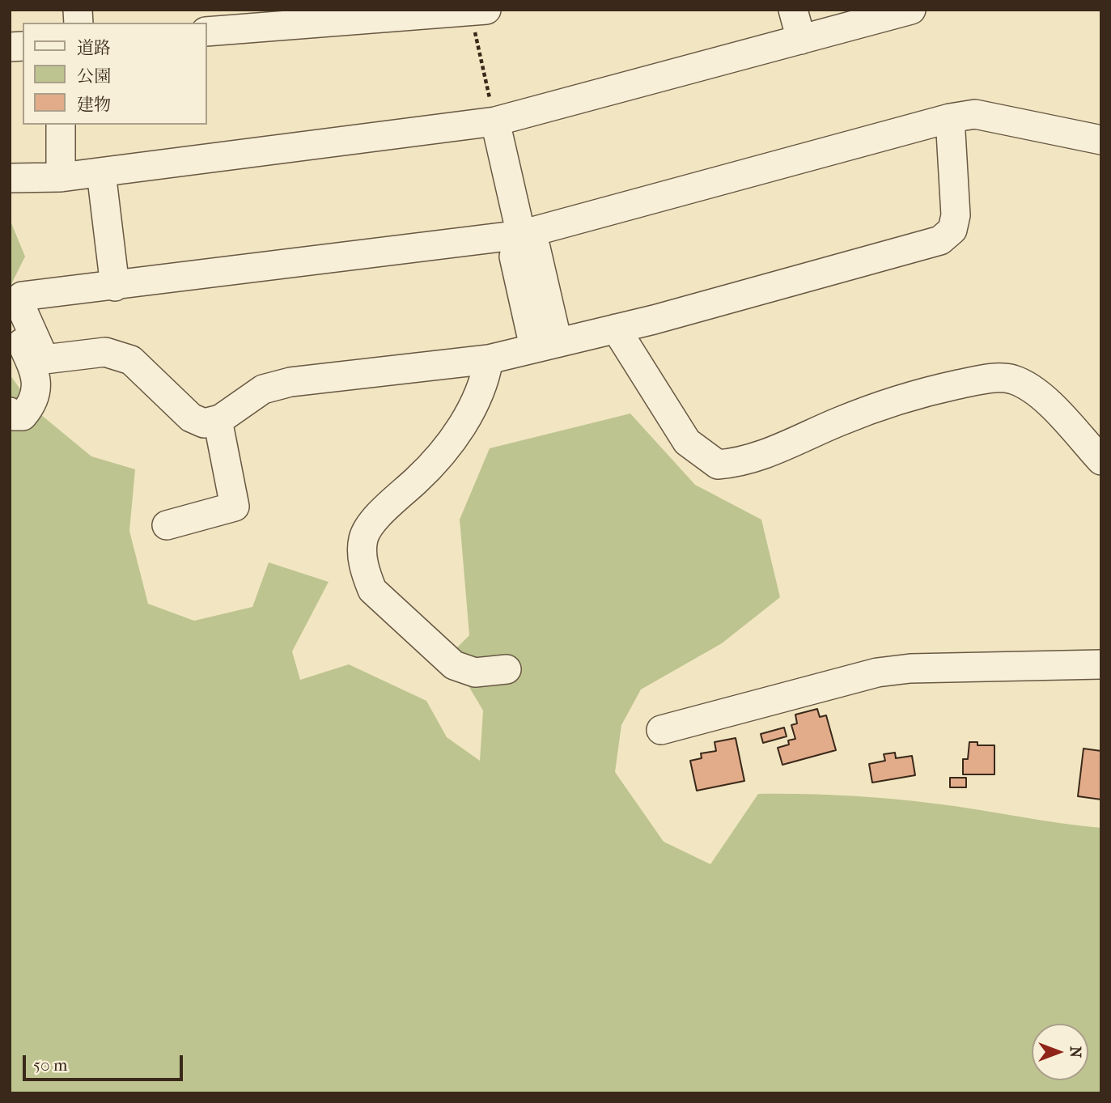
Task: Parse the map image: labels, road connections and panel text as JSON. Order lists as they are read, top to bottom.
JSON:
{
  "legend": ["道路", "公園", "建物"],
  "scale_bar": "50 m",
  "north": "right"
}
